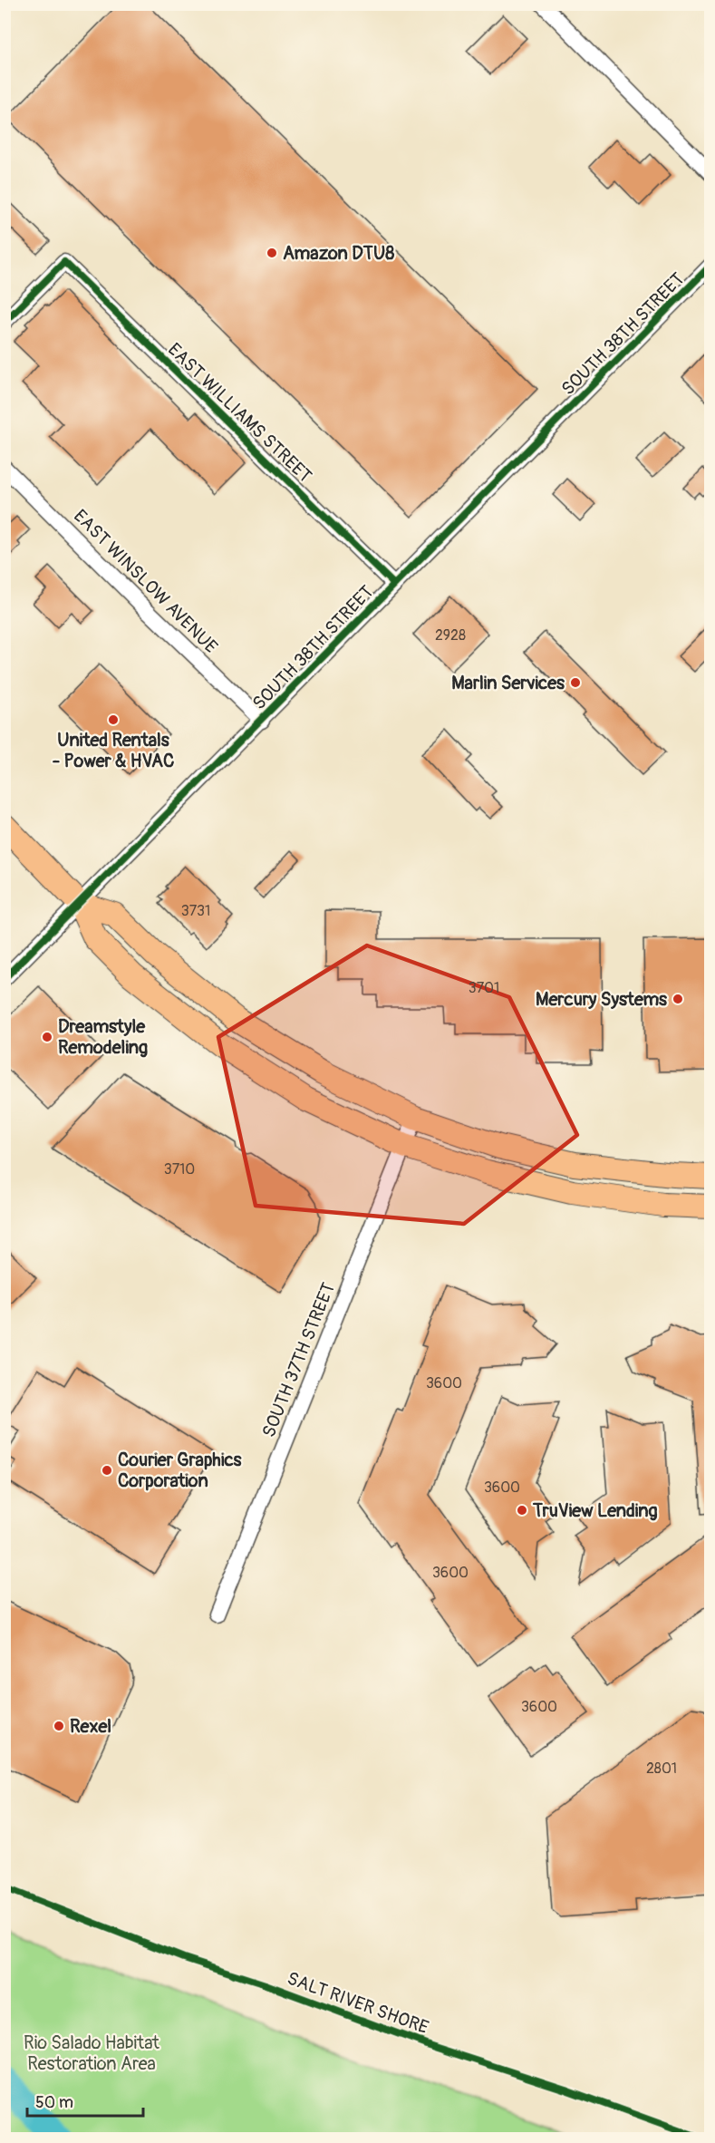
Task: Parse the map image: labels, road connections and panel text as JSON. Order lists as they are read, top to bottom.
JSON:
{
  "streets": {
    "street": [
      "SOUTH 38TH STREET",
      "EAST WILLIAMS STREET",
      "EAST WINSLOW AVENUE",
      "SOUTH 37TH STREET"
    ],
    "cycle path": ["SALT RIVER SHORE"]
  },
  "crossings": [
    ["SOUTH 38TH STREET", "EAST WILLIAMS STREET"],
    ["SOUTH 38TH STREET", "EAST WINSLOW AVENUE"]
  ],
  "parks": ["Rio Salado Habitat Restoration Area"],
  "places": [
    "Amazon DTU8",
    "Marlin Services",
    "United Rentals - Power & HVAC",
    "Mercury Systems",
    "Dreamstyle Remodeling",
    "Courier Graphics Corporation",
    "TruView Lending",
    "Rexel"
  ],
  "house_numbers": [
    "2928",
    "3731",
    "3701",
    "3710",
    "3600",
    "3600",
    "3600",
    "3600",
    "2801"
  ],
  "scale_bar": "50 m"
}
